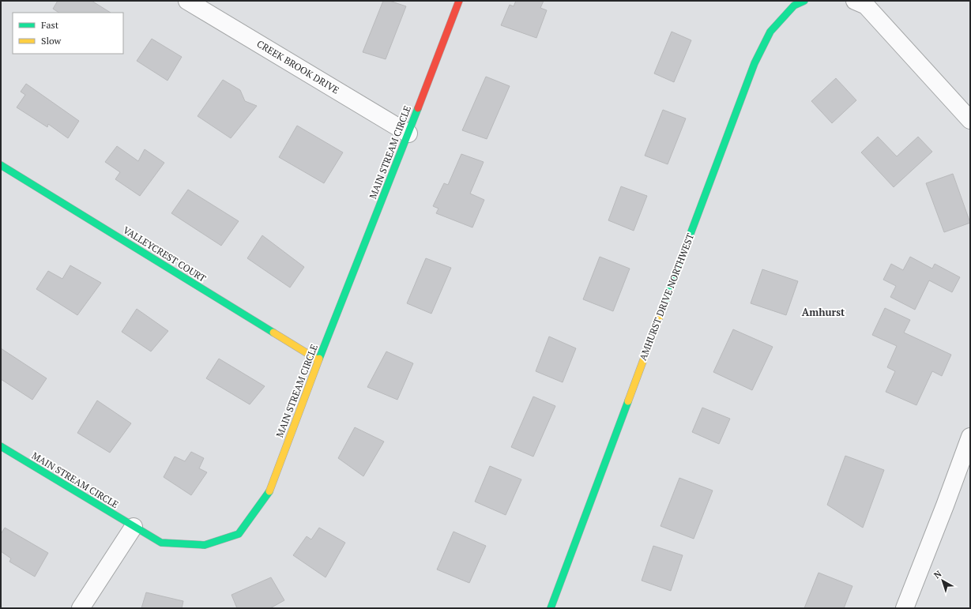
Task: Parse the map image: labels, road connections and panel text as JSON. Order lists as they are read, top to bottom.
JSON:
{
  "streets": {
    "street": [
      "CREEK BROOK DRIVE",
      "MAIN STREAM CIRCLE",
      "VALLEYCREST COURT",
      "AMHURST DRIVE NORTHWEST"
    ]
  },
  "crossings": [
    ["CREEK BROOK DRIVE", "MAIN STREAM CIRCLE"],
    ["MAIN STREAM CIRCLE", "VALLEYCREST COURT"]
  ],
  "districts": ["Amhurst"],
  "legend": ["Fast", "Slow"],
  "north": "top left"
}
